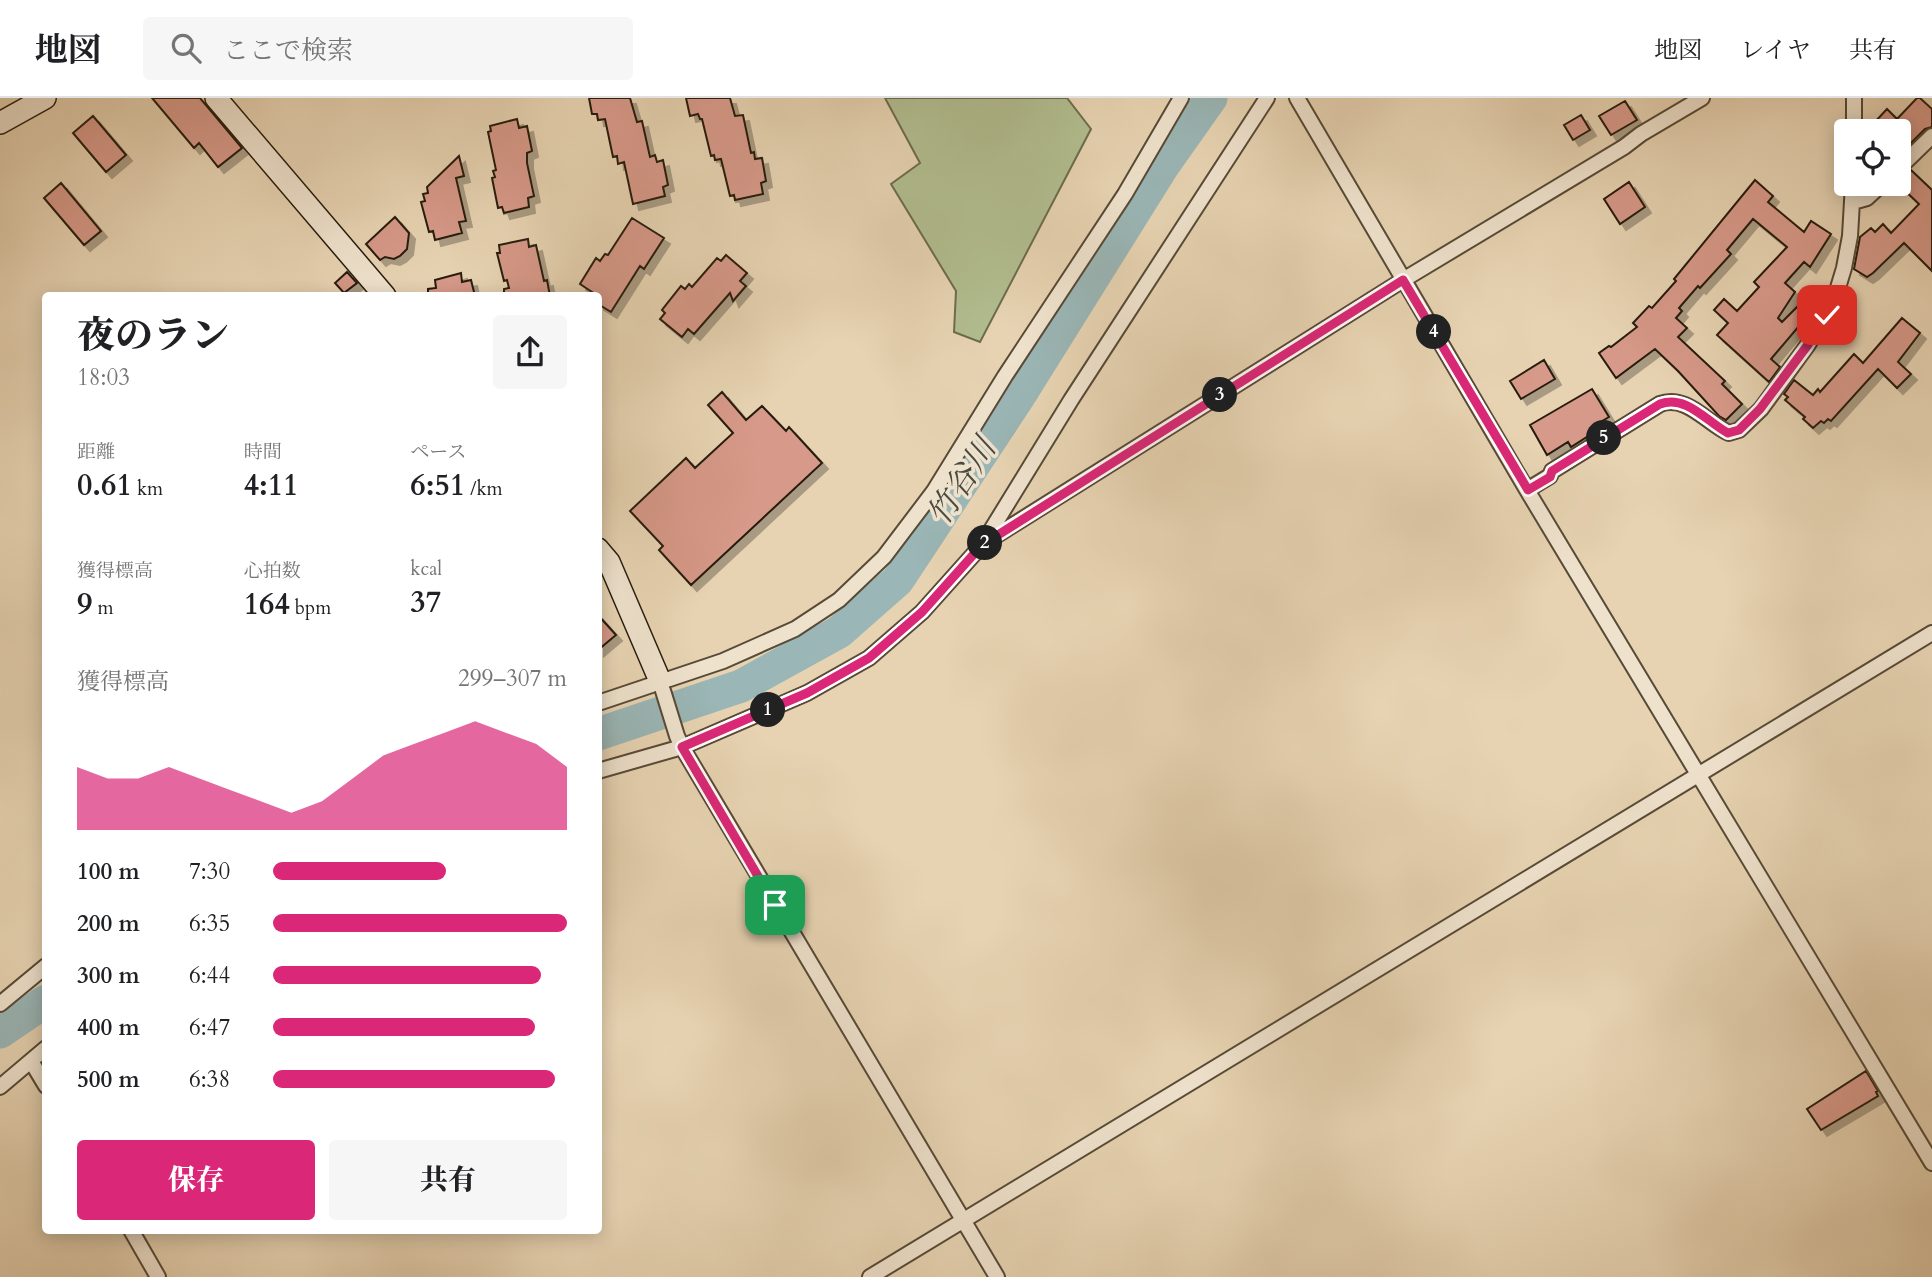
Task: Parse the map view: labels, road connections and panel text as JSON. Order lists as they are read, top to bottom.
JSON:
{
  "water": ["竹谷川"],
  "page": {
    "header": "地図",
    "search": "ここで検索",
    "nav": ["地図", "レイヤ", "共有"],
    "heading": ["夜のラン", "18:03"],
    "pins": [
      "4",
      "3",
      "5",
      "2",
      "1"
    ],
    "stats": [
      ["距離", "0.61 km"],
      ["時間", "4:11"],
      ["ペース", "6:51 /km"],
      ["獲得標高", "9 m"],
      ["心拍数", "164 bpm"],
      ["kcal", "37"]
    ],
    "chart": ["獲得標高", "299–307 m"],
    "list": [
      {
        "name": "100 m",
        "note": "7:30"
      },
      {
        "name": "200 m",
        "note": "6:35"
      },
      {
        "name": "300 m",
        "note": "6:44"
      },
      {
        "name": "400 m",
        "note": "6:47"
      },
      {
        "name": "500 m",
        "note": "6:38"
      }
    ],
    "buttons": ["保存", "共有"]
  }
}
